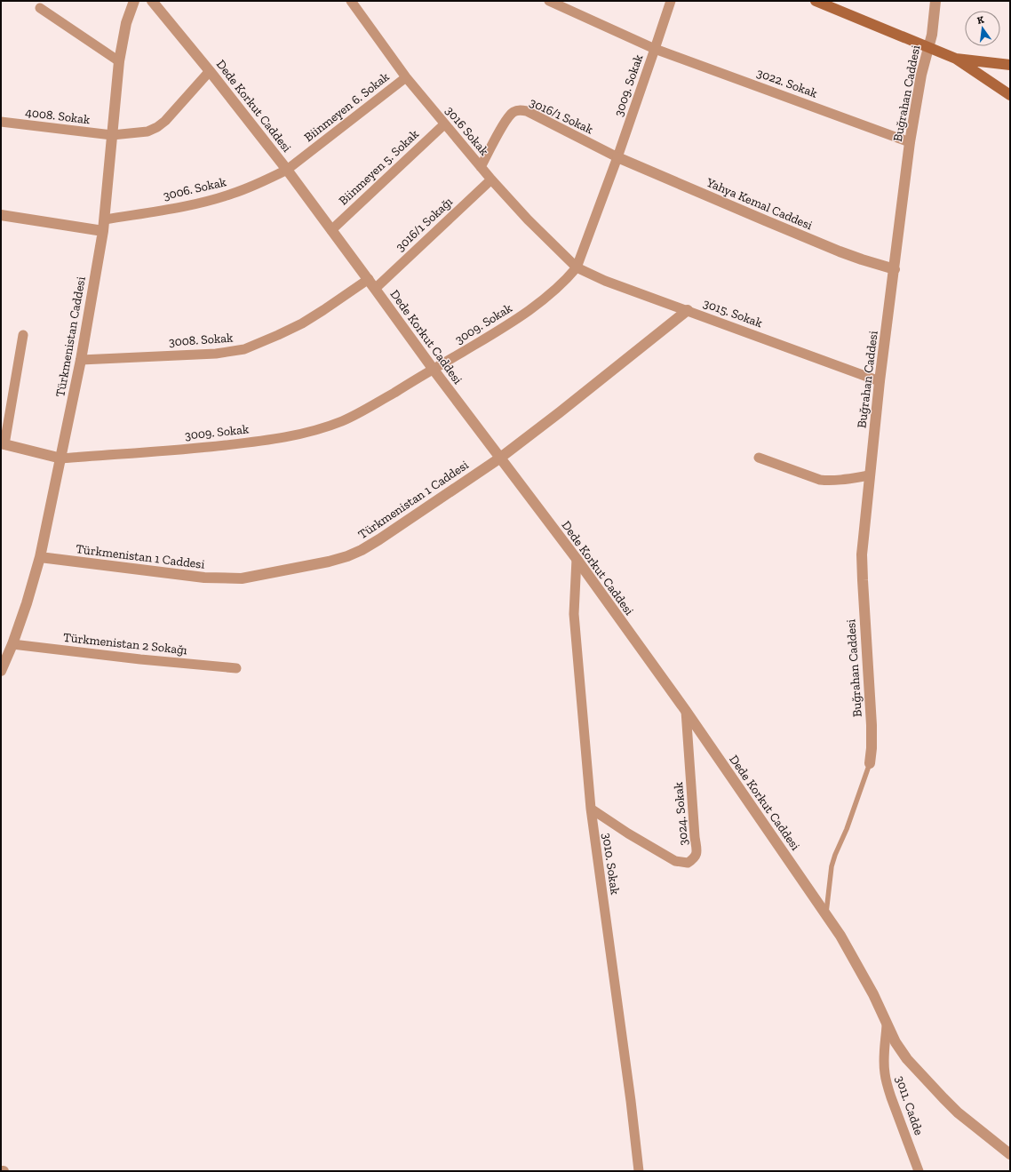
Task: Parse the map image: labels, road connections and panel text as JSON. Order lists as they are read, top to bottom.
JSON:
{
  "streets": {
    "street": [
      "3022. Sokak",
      "3009. Sokak",
      "Buğrahan Caddesi",
      "Dede Korkut Caddesi",
      "Biinmeyen 6. Sokak",
      "4008. Sokak",
      "3016/1 Sokak",
      "3016 Sokak",
      "Biinmeyen 5. Sokak",
      "3006. Sokak",
      "Yahya Kemal Caddesi",
      "3016/1 Sokağı",
      "3015. Sokak",
      "Türkmenistan Caddesi",
      "3008. Sokak",
      "Türkmenistan 1 Caddesi",
      "Türkmenistan 2 Sokağı",
      "3024. Sokak",
      "3010. Sokak",
      "3011. Cadde"
    ]
  },
  "crossings": [
    ["3022. Sokak", "3009. Sokak"],
    ["3022. Sokak", "Buğrahan Caddesi"],
    ["3009. Sokak", "Dede Korkut Caddesi"],
    ["3009. Sokak", "3016/1 Sokak"],
    ["3009. Sokak", "3016 Sokak"],
    ["3009. Sokak", "Yahya Kemal Caddesi"],
    ["3009. Sokak", "3015. Sokak"],
    ["3009. Sokak", "Türkmenistan Caddesi"],
    ["Buğrahan Caddesi", "Yahya Kemal Caddesi"],
    ["Buğrahan Caddesi", "3015. Sokak"],
    ["Dede Korkut Caddesi", "Biinmeyen 6. Sokak"],
    ["Dede Korkut Caddesi", "4008. Sokak"],
    ["Dede Korkut Caddesi", "Biinmeyen 5. Sokak"],
    ["Dede Korkut Caddesi", "3006. Sokak"],
    ["Dede Korkut Caddesi", "3016/1 Sokağı"],
    ["Dede Korkut Caddesi", "3008. Sokak"],
    ["Dede Korkut Caddesi", "Türkmenistan 1 Caddesi"],
    ["Dede Korkut Caddesi", "3024. Sokak"],
    ["Dede Korkut Caddesi", "3010. Sokak"],
    ["Dede Korkut Caddesi", "3011. Cadde"],
    ["Biinmeyen 6. Sokak", "3016 Sokak"],
    ["Biinmeyen 6. Sokak", "3006. Sokak"],
    ["4008. Sokak", "Türkmenistan Caddesi"],
    ["3016/1 Sokak", "3016 Sokak"],
    ["3016/1 Sokak", "Yahya Kemal Caddesi"],
    ["3016 Sokak", "Biinmeyen 5. Sokak"],
    ["3016 Sokak", "3016/1 Sokağı"],
    ["3016 Sokak", "3015. Sokak"],
    ["3006. Sokak", "Türkmenistan Caddesi"],
    ["3015. Sokak", "Türkmenistan 1 Caddesi"],
    ["Türkmenistan Caddesi", "3008. Sokak"],
    ["Türkmenistan Caddesi", "Türkmenistan 1 Caddesi"],
    ["Türkmenistan Caddesi", "Türkmenistan 2 Sokağı"],
    ["3024. Sokak", "3010. Sokak"]
  ],
  "north": "top"
}
